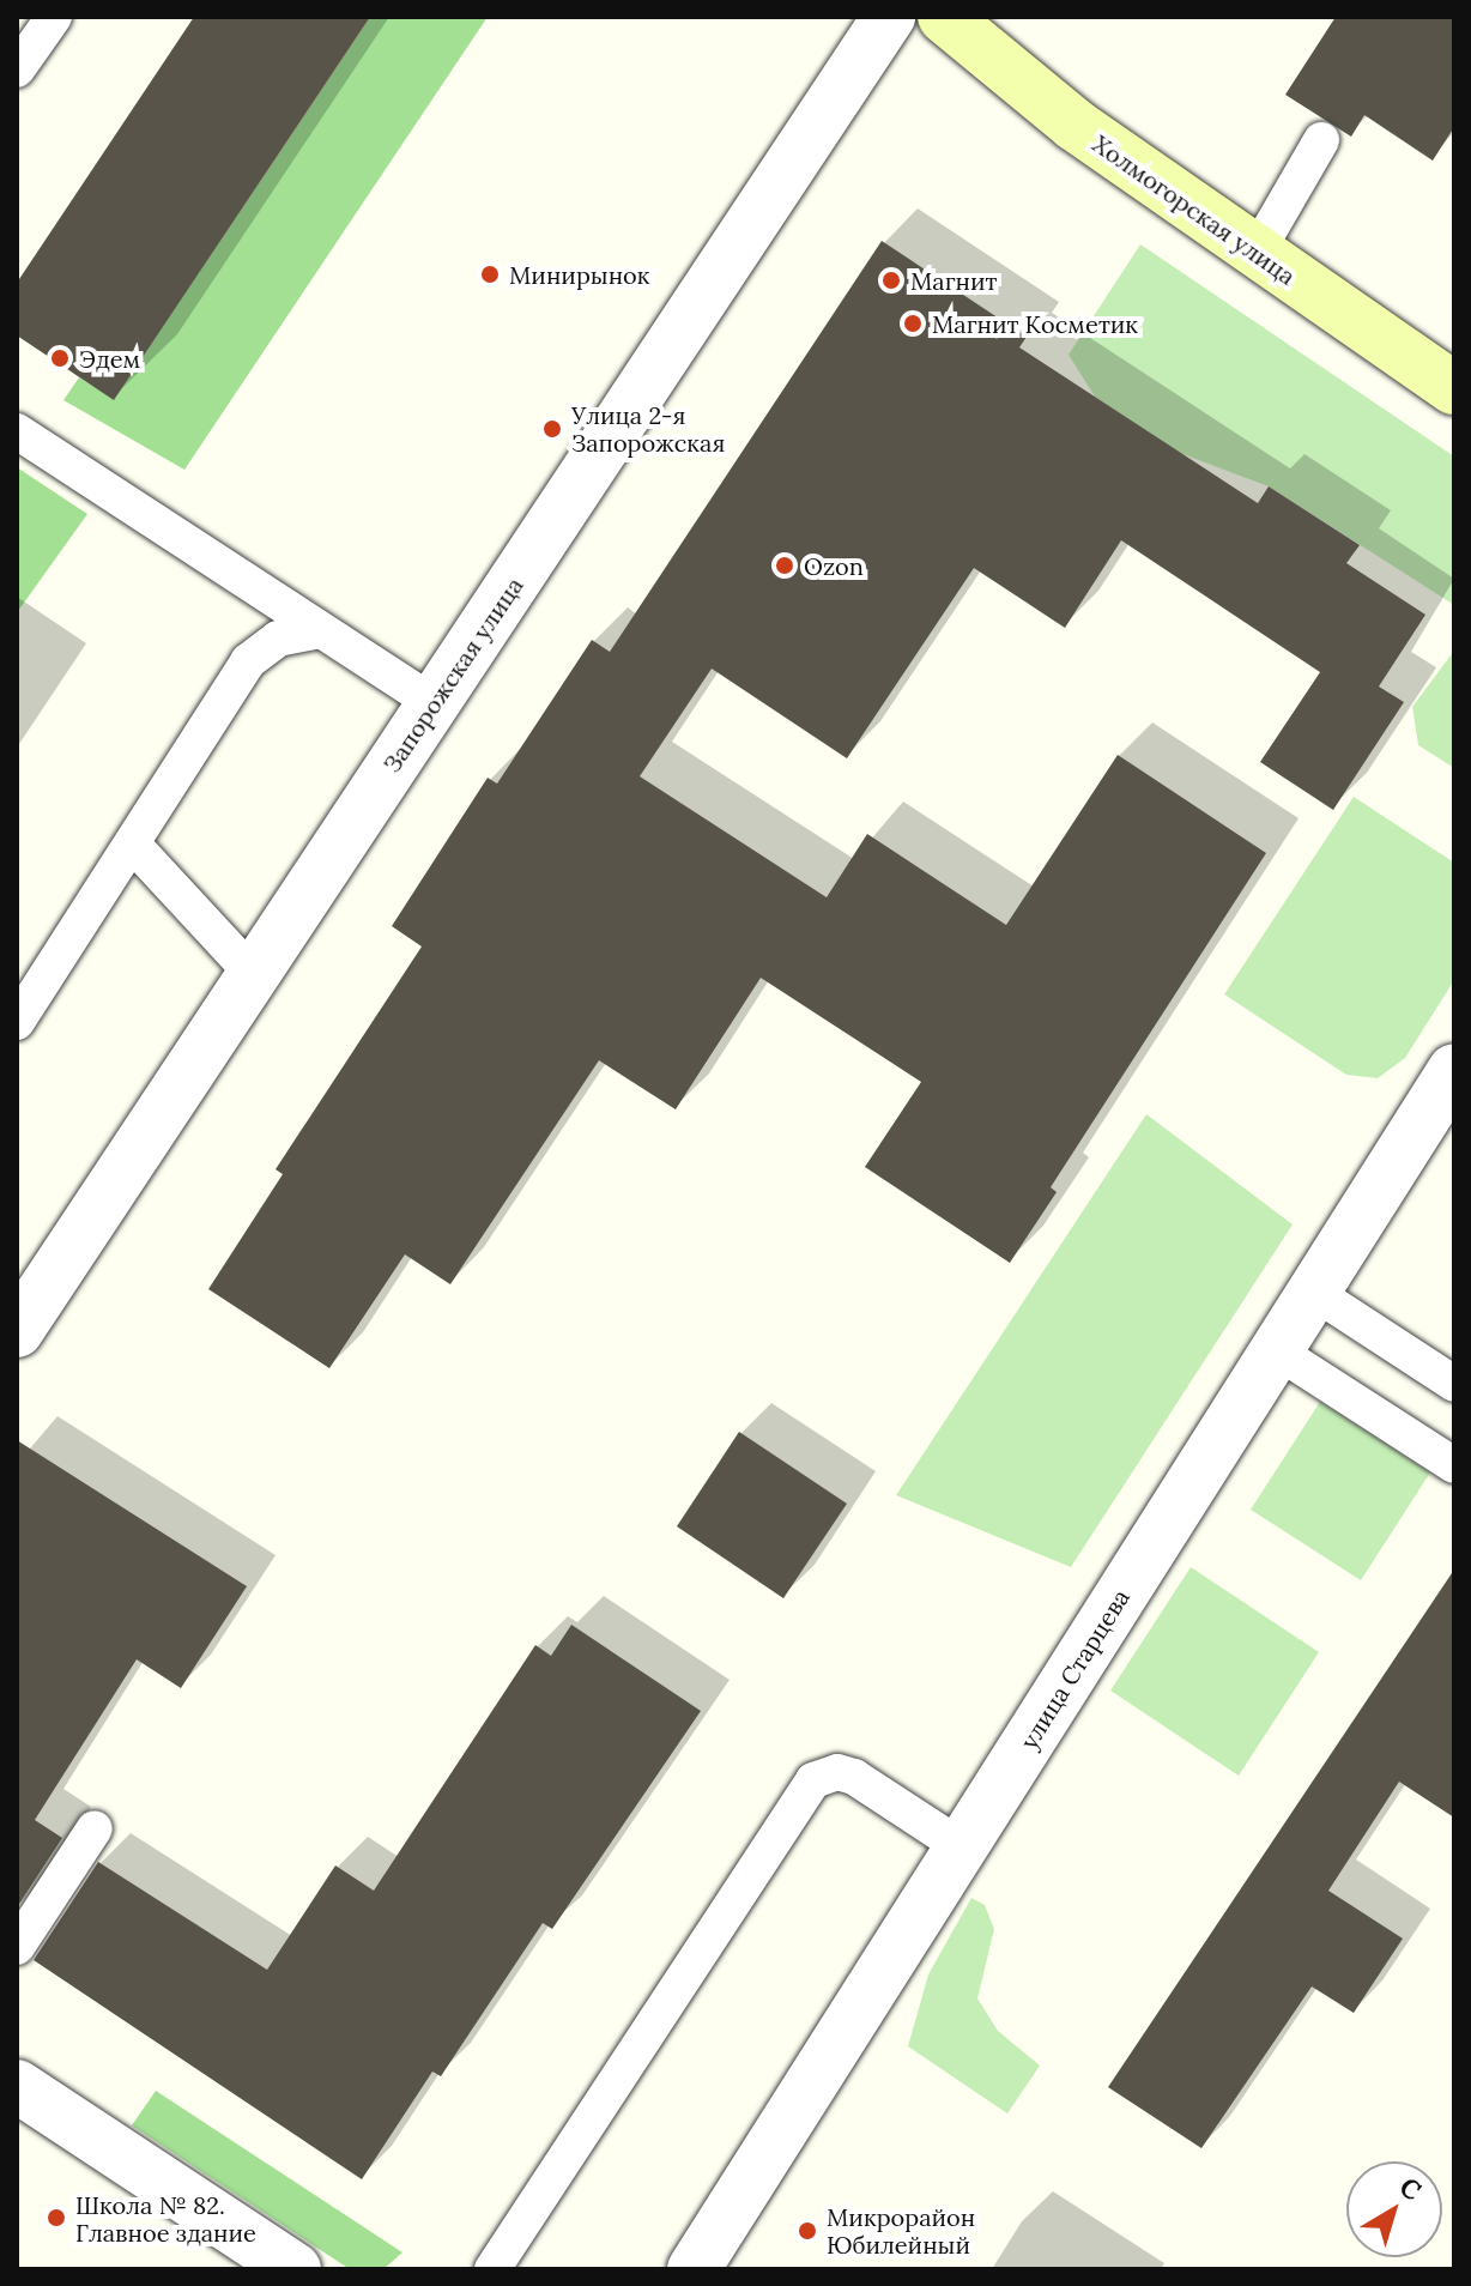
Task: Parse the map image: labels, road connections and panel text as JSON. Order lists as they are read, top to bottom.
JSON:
{
  "streets": {
    "main road": ["Холмогорская улица"],
    "street": ["Запорожская улица", "улица Старцева"]
  },
  "places": [
    "Минирынок",
    "Магнит",
    "Магнит Косметик",
    "Эдем",
    "Улица 2-я Запорожская",
    "Ozon",
    "Школа № 82. Главное здание",
    "Микрорайон Юбилейный"
  ],
  "north": "top right"
}
